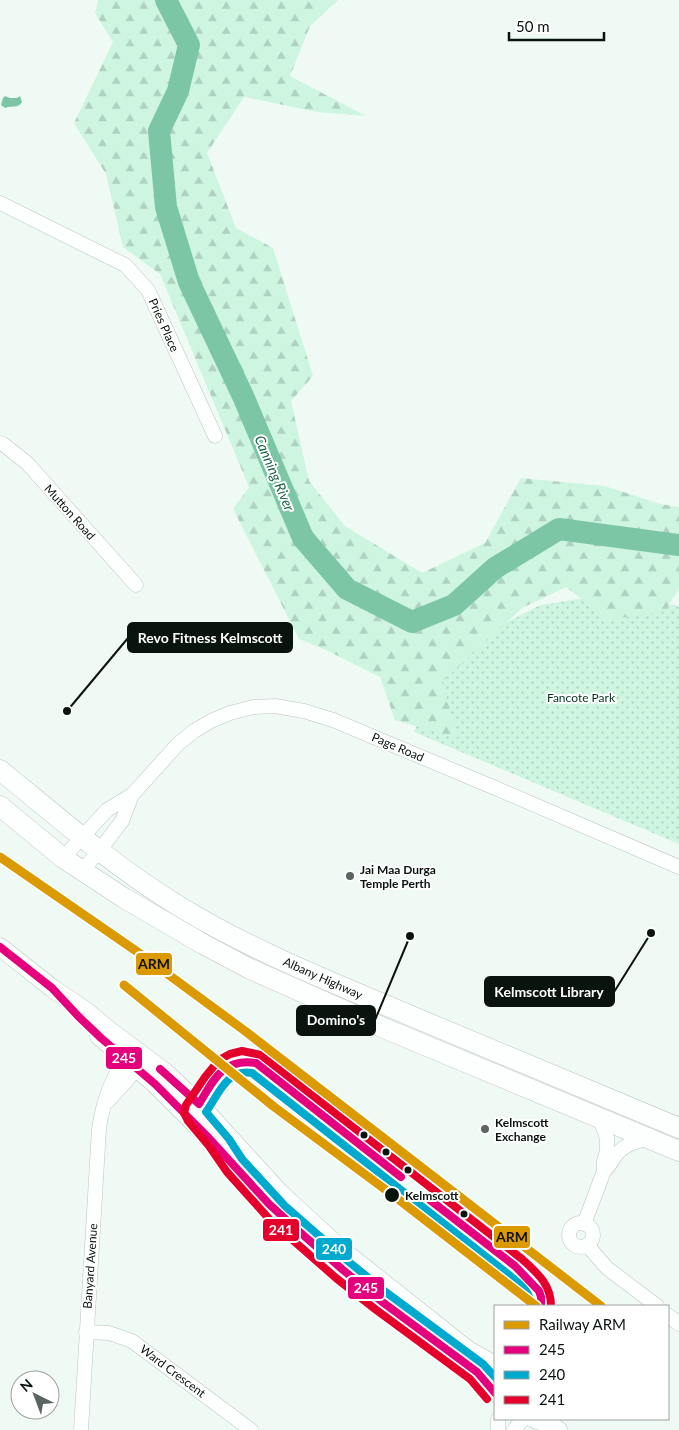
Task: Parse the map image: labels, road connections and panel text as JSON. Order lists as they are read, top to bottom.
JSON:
{
  "streets": {
    "highway": ["Albany Highway"],
    "street": [
      "Pries Place",
      "Mutton Road",
      "Page Road",
      "Banyard Avenue",
      "Ward Crescent"
    ]
  },
  "crossings": [
    ["Page Road", "Albany Highway"],
    ["Banyard Avenue", "Ward Crescent"]
  ],
  "water": ["Canning River"],
  "parks": ["Fancote Park"],
  "places": [
    "Revo Fitness Kelmscott",
    "Jai Maa Durga Temple Perth",
    "Kelmscott Library",
    "Domino's",
    "Kelmscott Exchange",
    "Kelmscott"
  ],
  "lines": [
    "rail line ARM",
    "transit line 245",
    "transit line 241",
    "transit line 240"
  ],
  "legend": [
    "Railway ARM",
    "245",
    "240",
    "241"
  ],
  "scale_bar": "50 m",
  "north": "top left"
}
